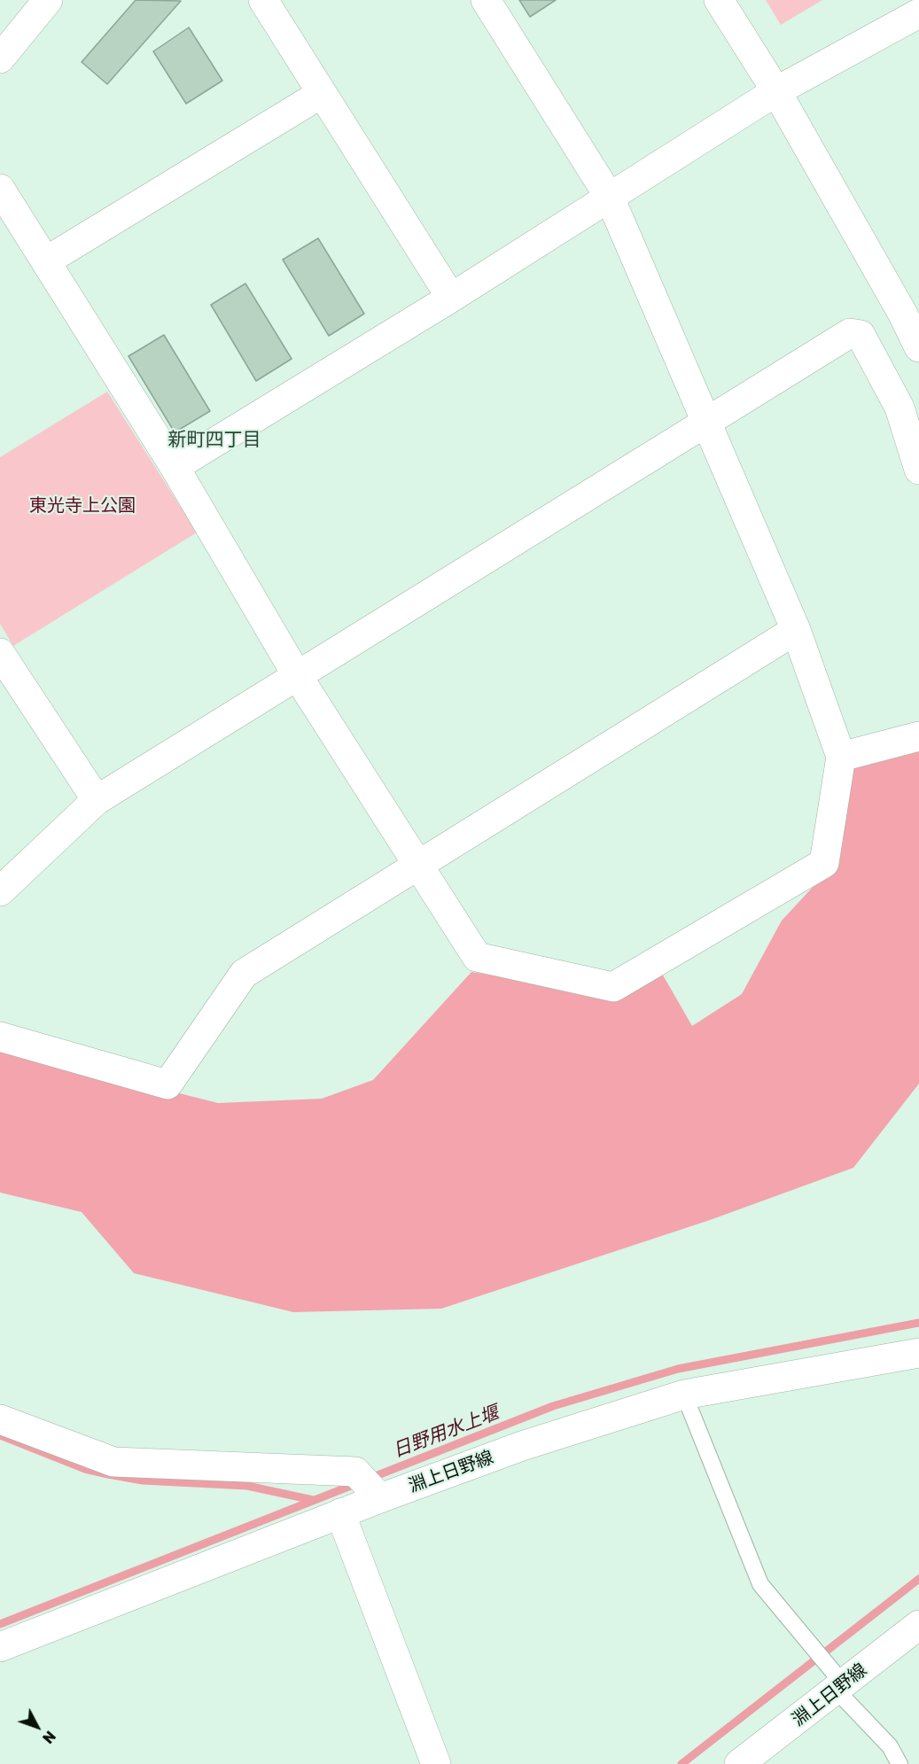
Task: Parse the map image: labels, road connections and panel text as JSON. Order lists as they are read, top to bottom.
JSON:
{
  "streets": {
    "street": ["淵上日野線"]
  },
  "districts": ["新町四丁目"],
  "water": ["日野用水上堰"],
  "parks": ["東光寺上公園"],
  "north": "bottom right"
}
